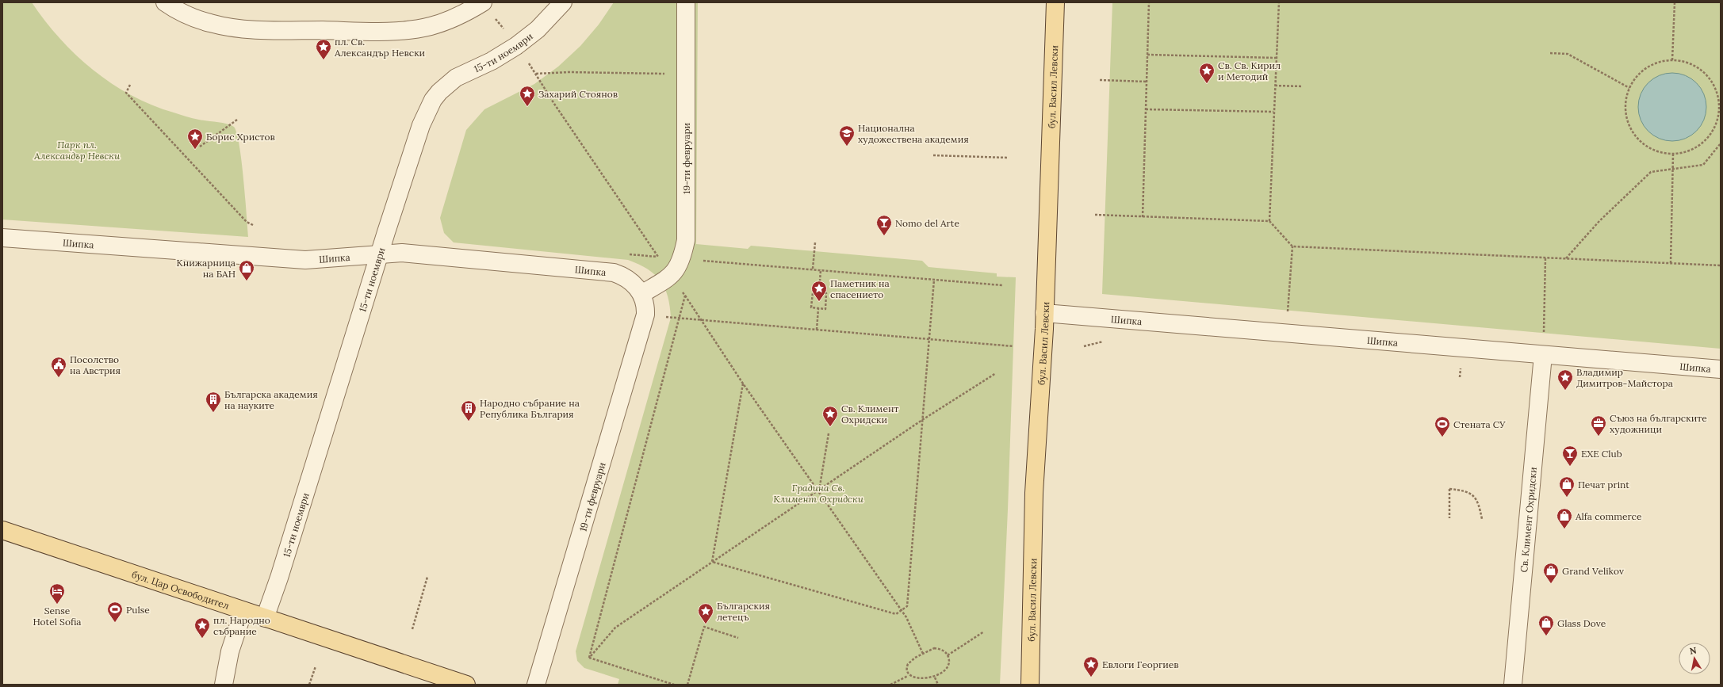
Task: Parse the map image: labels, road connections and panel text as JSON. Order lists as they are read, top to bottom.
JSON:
{
  "streets": {
    "main road": ["бул. Васил Левски", "бул. Цар Освободител"],
    "street": [
      "15-ти ноември",
      "19-ти февруари",
      "Шипка",
      "Св. Климент Охридски"
    ]
  },
  "crossings": [
    ["15-ти ноември", "Шипка"],
    ["15-ти ноември", "бул. Цар Освободител"],
    ["бул. Васил Левски", "Шипка"],
    ["19-ти февруари", "Шипка"],
    ["Шипка", "Св. Климент Охридски"]
  ],
  "parks": ["Парк пл. Александър Невски", "Градина Св. Климент Охридски"],
  "places": {
    "place": [
      "пл. Св. Александър Невски",
      "Св. Св. Кирил и Методий",
      "Захарий Стоянов",
      "Борис Христов",
      "Паметник на спасението",
      "Владимир Димитров-Майстора",
      "Св. Климент Охридски",
      "Българския летецъ",
      "пл. Народно събрание",
      "Евлоги Георгиев"
    ],
    "school or university": ["Национална художествена академия"],
    "bar": ["Nomo del Arte", "EXE Club"],
    "shop": [
      "Книжарница на БАН",
      "Печат print",
      "Alfa commerce",
      "Grand Velikov",
      "Glass Dove"
    ],
    "public building": ["Посолство на Австрия"],
    "building": ["Българска академия на науките", "Народно събрание на Република България"],
    "office": ["Съюз на българските художници"],
    "sports": ["Стената СУ", "Pulse"],
    "hotel": ["Sense Hotel Sofia"]
  },
  "north": "top"
}
